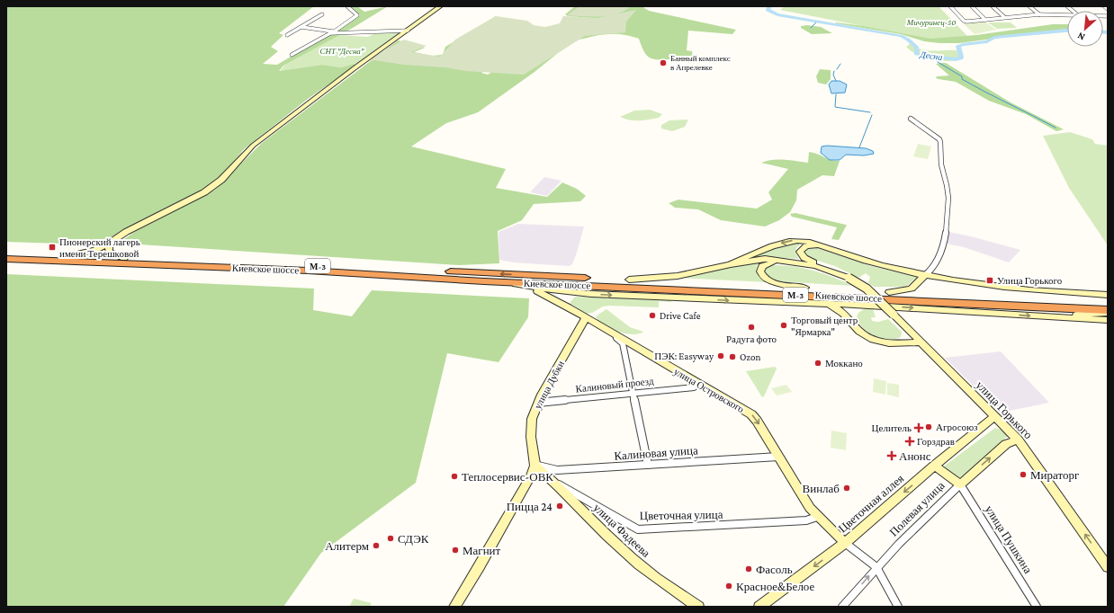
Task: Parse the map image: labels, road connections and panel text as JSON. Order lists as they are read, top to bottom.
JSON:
{
  "streets": {
    "highway": ["М-3", "Киевское шоссе"],
    "street": [
      "улица Дубки",
      "Калиновый проезд",
      "улица Островского",
      "улица Горького",
      "Калиновая улица",
      "Цветочная аллея",
      "Полевая улица",
      "Цветочная улица",
      "улица Фадеева",
      "улица Пушкина"
    ]
  },
  "crossings": [
    ["улица Дубки", "Калиновый проезд"],
    ["улица Дубки", "улица Островского"],
    ["улица Дубки", "Калиновая улица"],
    ["улица Дубки", "улица Фадеева"],
    ["улица Островского", "Калиновая улица"],
    ["улица Островского", "Цветочная аллея"],
    ["улица Островского", "Цветочная улица"],
    ["улица Горького", "Цветочная аллея"],
    ["улица Горького", "Полевая улица"],
    ["Калиновая улица", "улица Фадеева"],
    ["Полевая улица", "улица Пушкина"],
    ["Цветочная улица", "улица Фадеева"]
  ],
  "one_way": [
    "улица Островского",
    "улица Горького",
    "Цветочная аллея",
    "Полевая улица"
  ],
  "water": ["Десна"],
  "parks": ["Мичуринец-50", "СНТ \"Десна\""],
  "places": {
    "other": [
      "Банный комплекс в Апрелевке",
      "Drive Cafe",
      "Торговый центр \"Ярмарка\"",
      "Радуга фото",
      "ПЭК: Easyway",
      "Ozon",
      "Моккано",
      "Агросоюз",
      "Мираторг",
      "Теплосервис-ОВК",
      "Винлаб",
      "Пицца 24",
      "СДЭК",
      "Алитерм",
      "Магнит",
      "Фасоль",
      "Красное&Белое"
    ],
    "transit": ["Пионерский лагерь имени Терешковой", "Улица Горького"],
    "health": ["Целитель", "Горздрав", "Анонс"]
  },
  "north": "bottom left"
}
